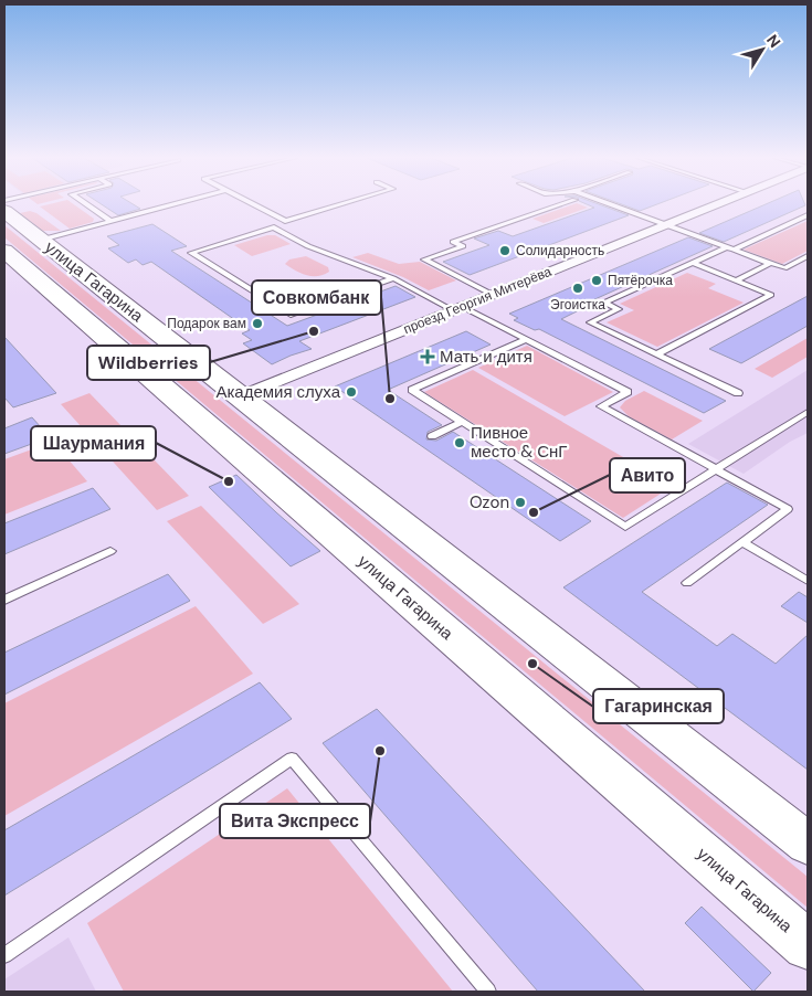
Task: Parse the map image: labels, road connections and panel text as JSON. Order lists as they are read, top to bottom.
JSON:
{
  "streets": {
    "main road": ["улица Гагарина"],
    "street": ["проезд Георгия Митерёва"]
  },
  "crossings": [
    ["улица Гагарина", "проезд Георгия Митерёва"]
  ],
  "places": {
    "other": [
      "Солидарность",
      "Пятёрочка",
      "Эгоистка",
      "Подарок вам",
      "Wildberries",
      "Академия слуха",
      "Совкомбанк",
      "Пивное место & СнГ",
      "Шаурмания",
      "Ozon",
      "Авито",
      "Гагаринская",
      "Вита Экспресс"
    ],
    "health": ["Мать и дитя"]
  },
  "north": "top right"
}
